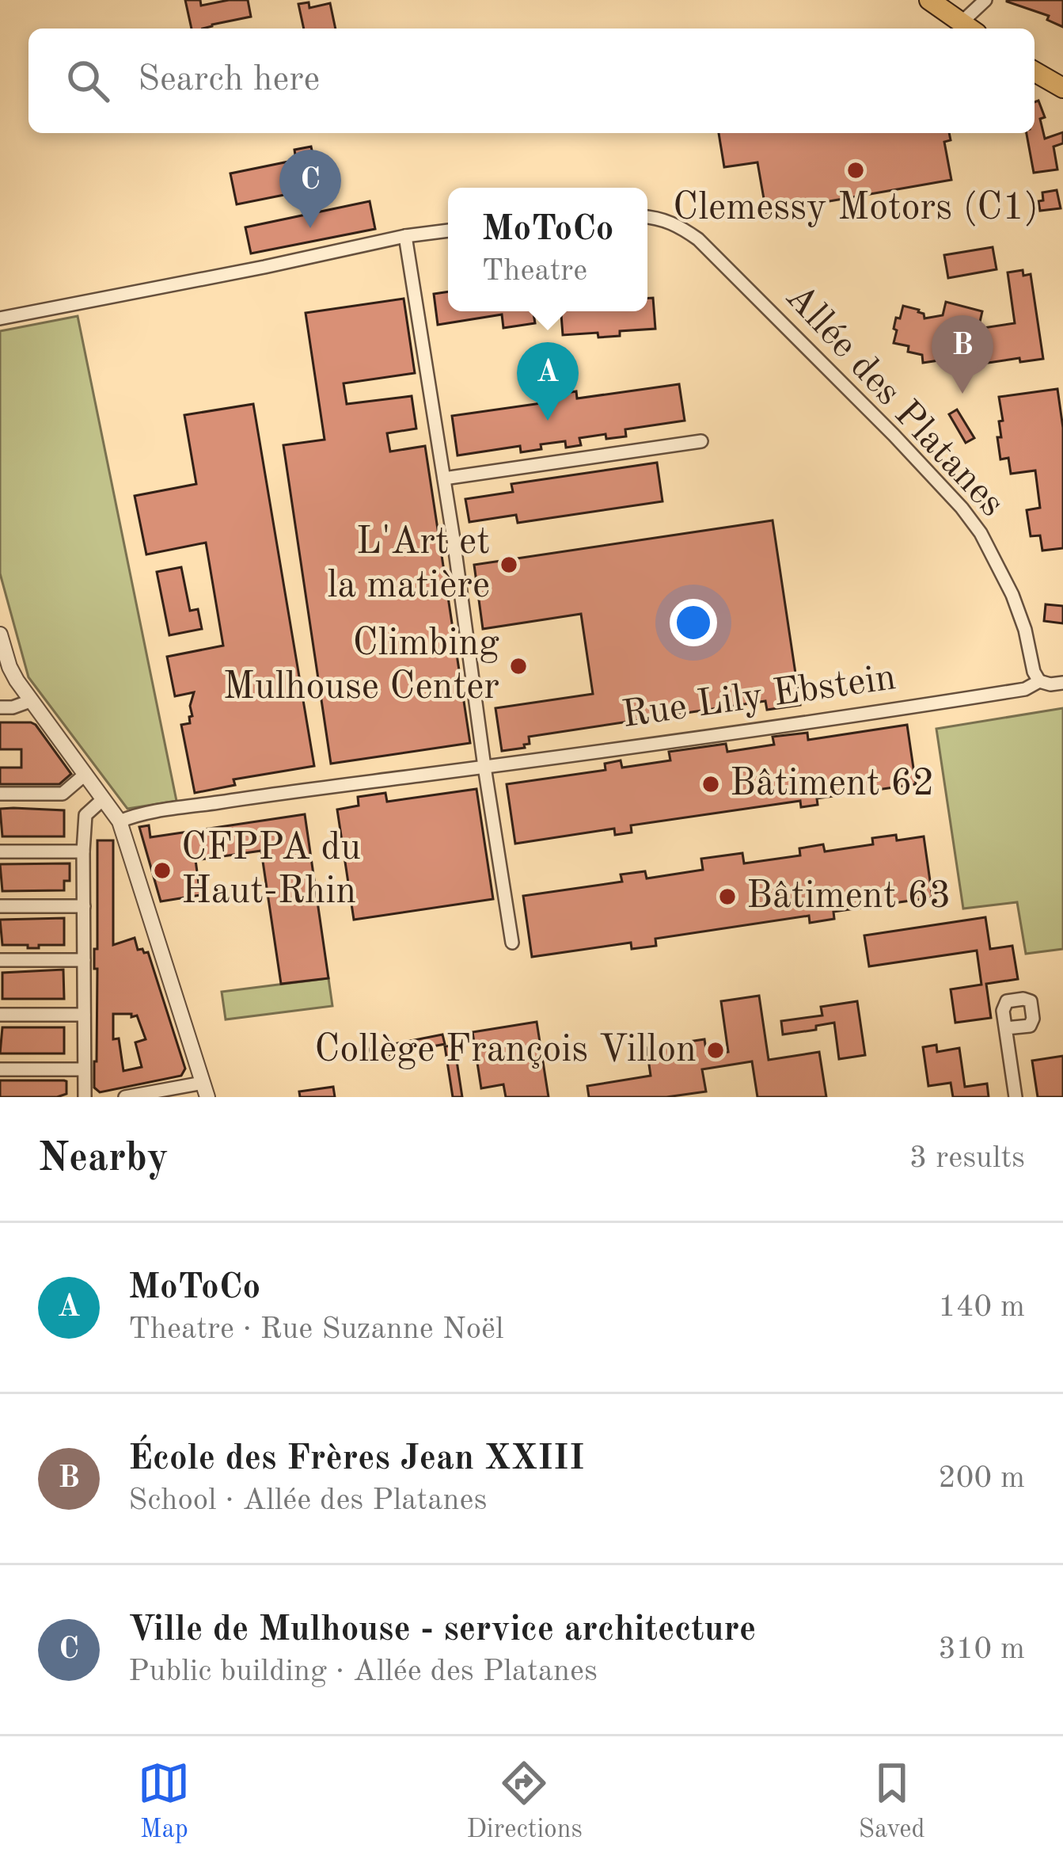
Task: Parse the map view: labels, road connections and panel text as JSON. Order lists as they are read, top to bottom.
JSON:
{
  "streets": {
    "street": ["Allée des Platanes", "Rue Lily Ebstein"]
  },
  "crossings": [
    ["Allée des Platanes", "Rue Lily Ebstein"]
  ],
  "places": [
    "Clemessy Motors (C1)",
    "L'Art et la matière",
    "Climbing Mulhouse Center",
    "Bâtiment 62",
    "CFPPA du Haut-Rhin",
    "Bâtiment 63",
    "Collège François Villon"
  ],
  "page": {
    "search": "Search here",
    "pins": ["C", "B", "A"],
    "popup": ["MoToCo", "Theatre"],
    "heading": ["Nearby", "3 results"],
    "list": [
      {
        "mark": "A",
        "name": "MoToCo",
        "note": "Theatre · Rue Suzanne Noël",
        "value": "140 m"
      },
      {
        "mark": "B",
        "name": "École des Frères Jean XXIII",
        "note": "School · Allée des Platanes",
        "value": "200 m"
      },
      {
        "mark": "C",
        "name": "Ville de Mulhouse - service architecture",
        "note": "Public building · Allée des Platanes",
        "value": "310 m"
      }
    ],
    "nav": ["Map", "Directions", "Saved"]
  }
}
